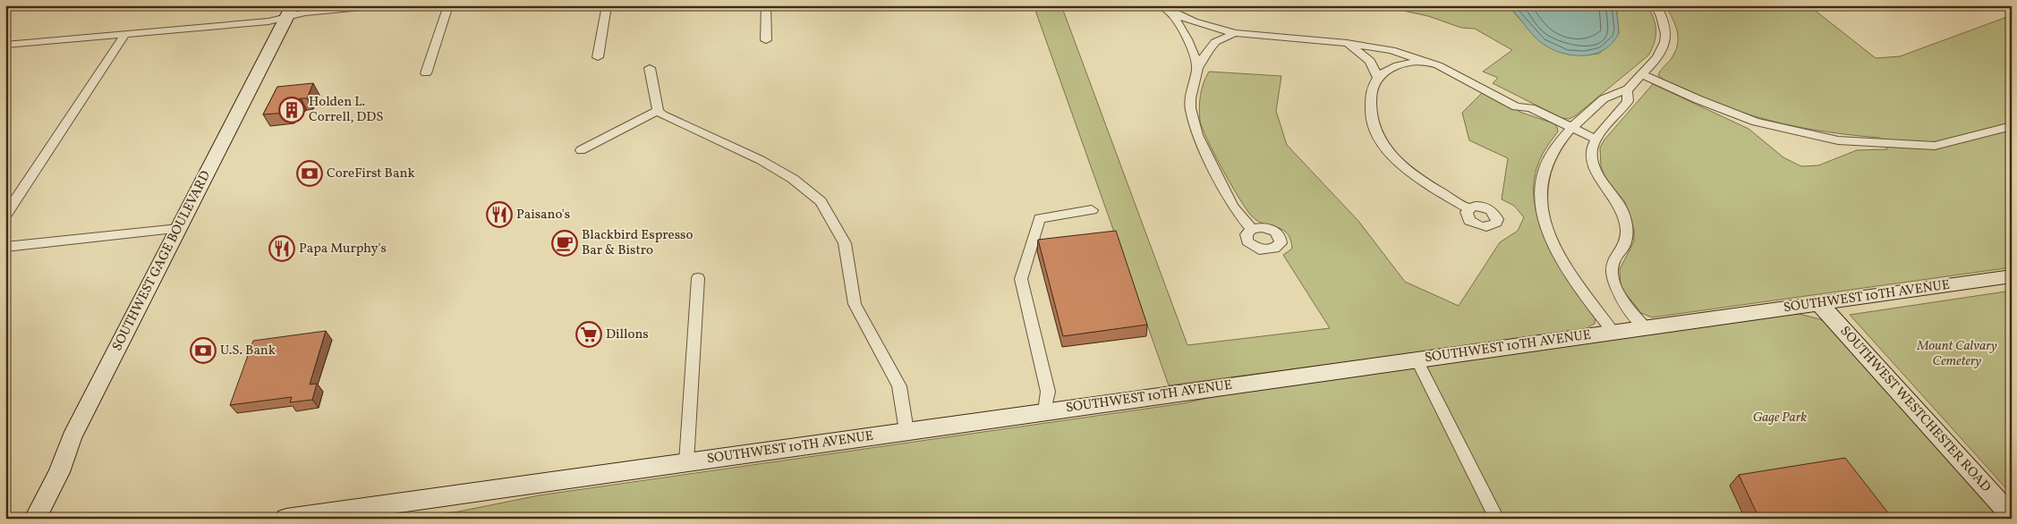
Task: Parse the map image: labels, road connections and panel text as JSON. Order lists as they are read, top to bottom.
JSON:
{
  "streets": {
    "main road": ["SOUTHWEST GAGE BOULEVARD", "SOUTHWEST 10TH AVENUE", "SOUTHWEST WESTCHESTER ROAD"]
  },
  "crossings": [
    ["SOUTHWEST 10TH AVENUE", "SOUTHWEST WESTCHESTER ROAD"]
  ],
  "parks": ["Mount Calvary Cemetery", "Gage Park"],
  "places": {
    "building": ["Holden L. Correll, DDS"],
    "bank": ["CoreFirst Bank", "U.S. Bank"],
    "restaurant": ["Paisano's", "Papa Murphy's"],
    "cafe": ["Blackbird Espresso Bar & Bistro"],
    "supermarket": ["Dillons"]
  }
}
